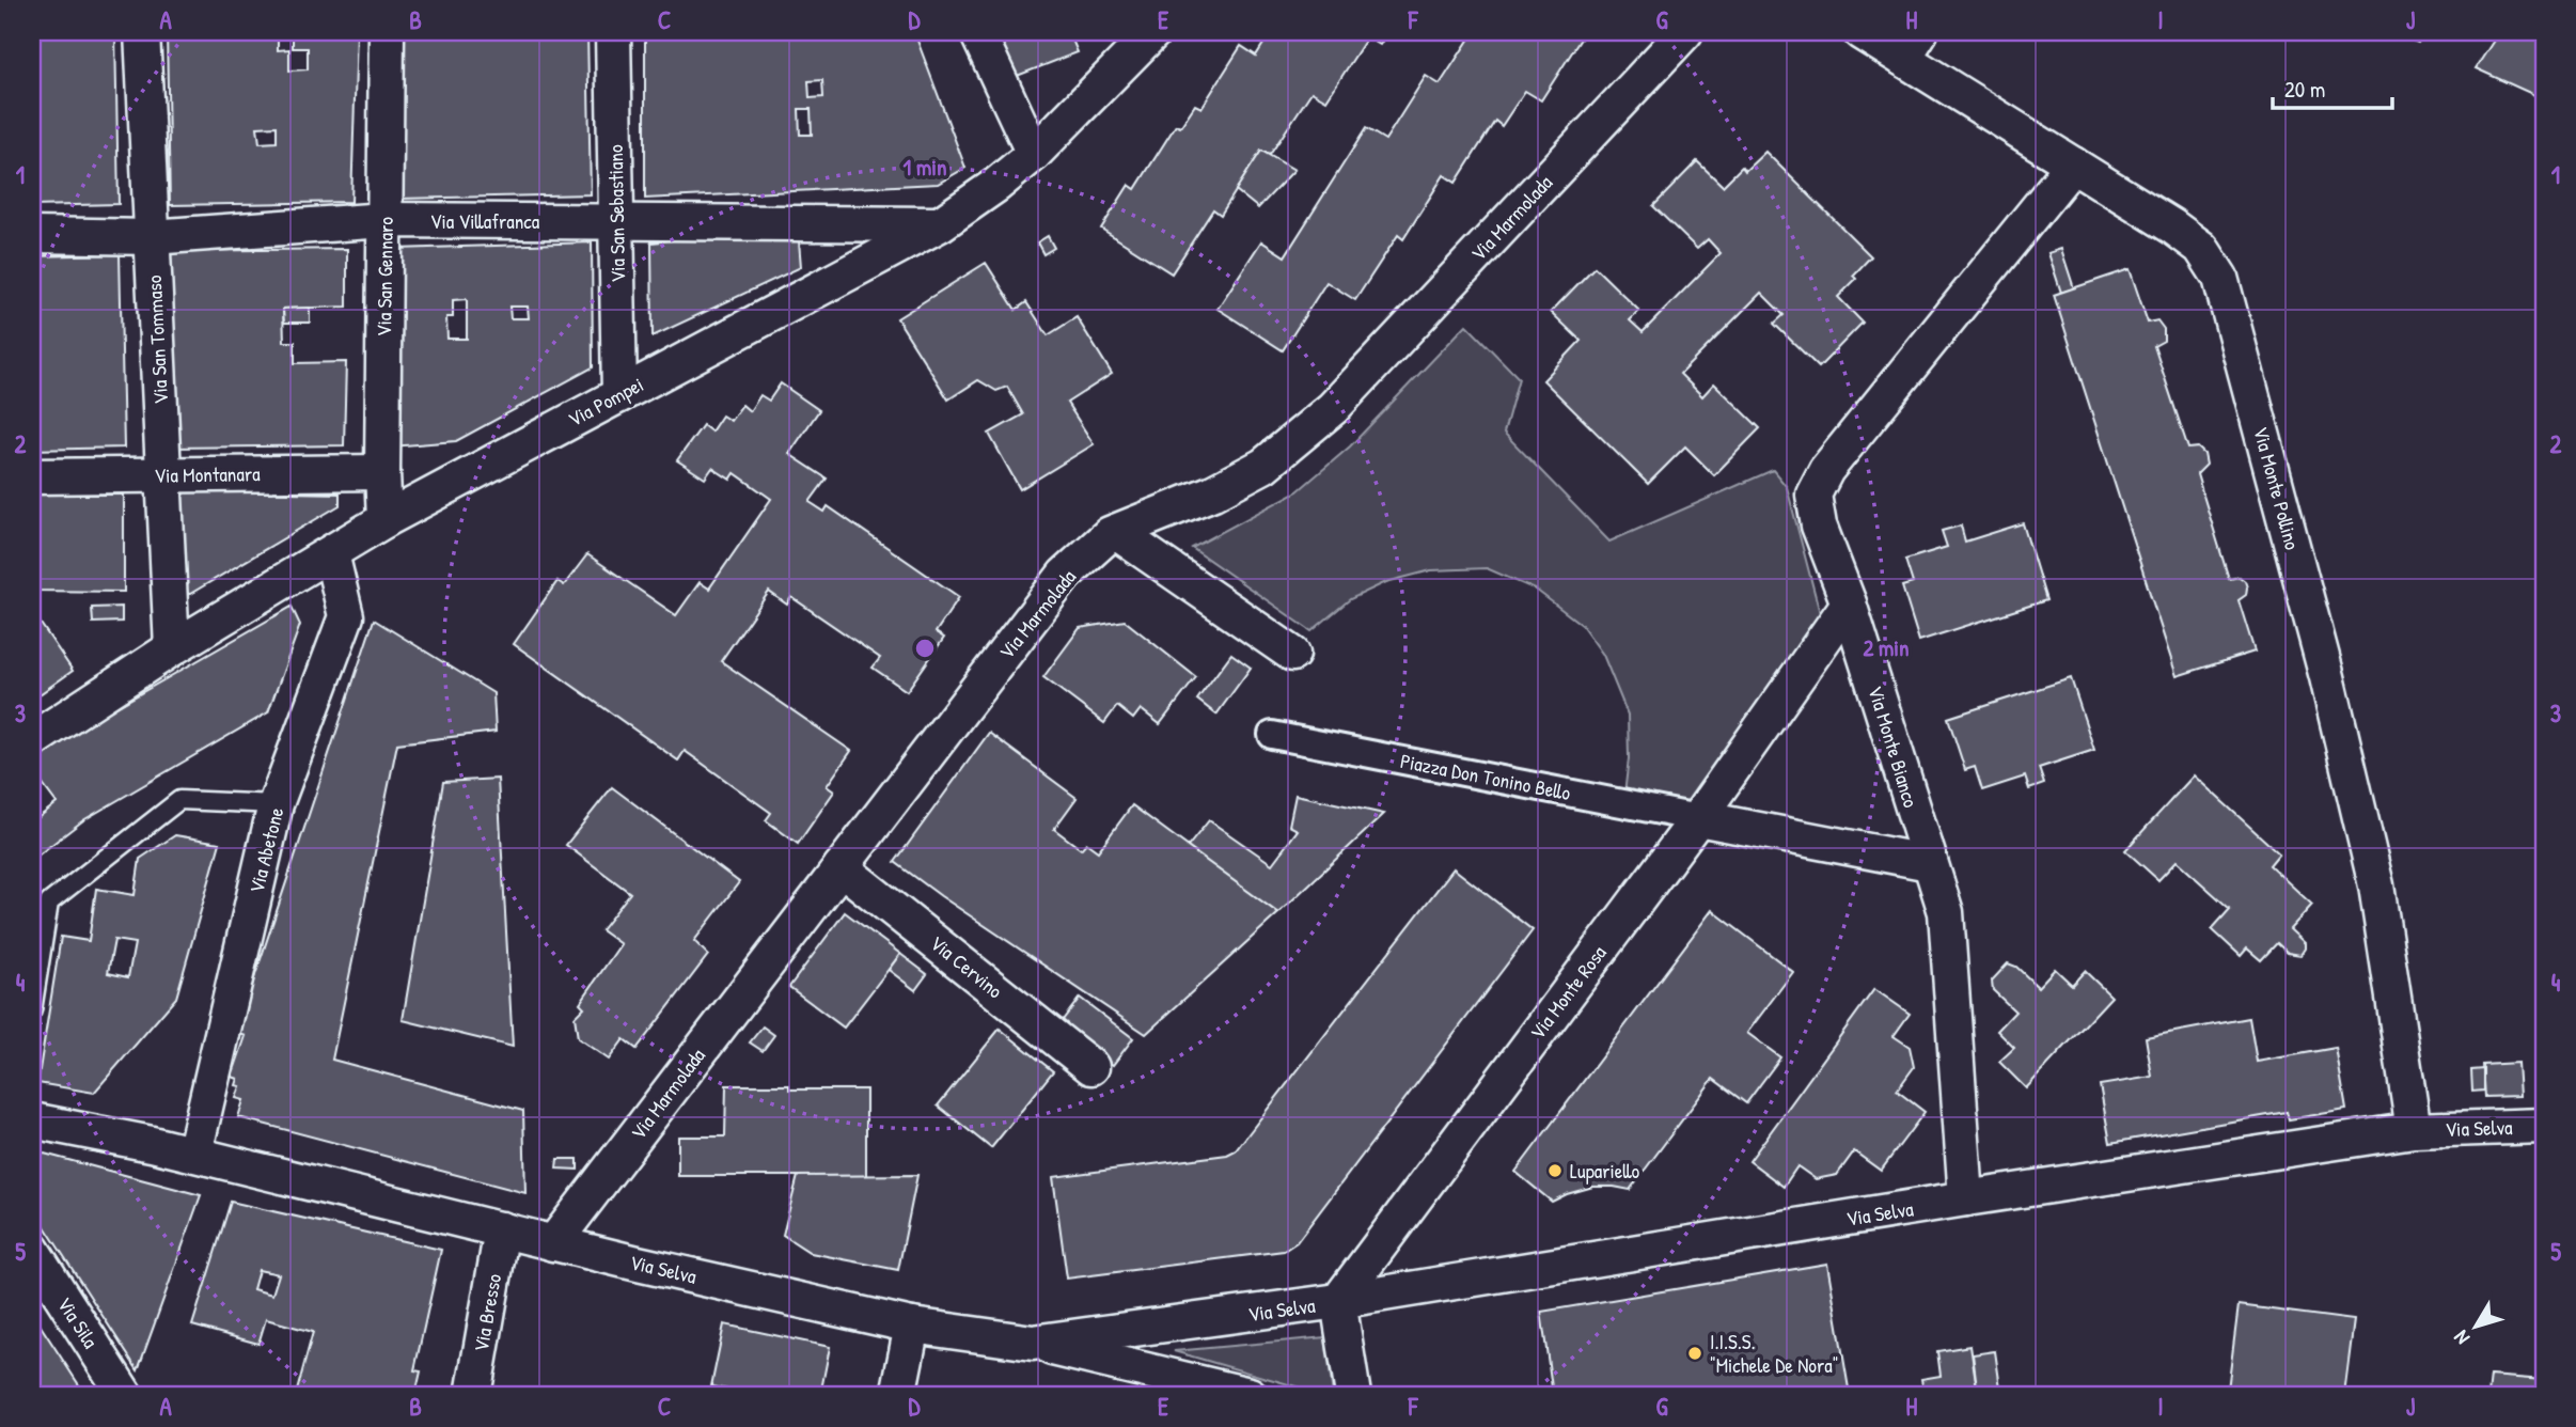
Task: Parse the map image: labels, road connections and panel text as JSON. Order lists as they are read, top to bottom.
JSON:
{
  "streets": {
    "street": [
      "Via San Sebastiano",
      "Via Marmolada",
      "Via Villafranca",
      "Via San Gennaro",
      "Via San Tommaso",
      "Via Pompei",
      "Via Montanara",
      "Via Monte Pollino",
      "Via Monte Bianco",
      "Piazza Don Tonino Bello",
      "Via Abetone",
      "Via Cervino",
      "Via Monte Rosa",
      "Via Selva",
      "Via Bresso",
      "Via Sila"
    ]
  },
  "crossings": [
    ["Via San Sebastiano", "Via Villafranca"],
    ["Via San Sebastiano", "Via Pompei"],
    ["Via Marmolada", "Via Cervino"],
    ["Via Marmolada", "Via Selva"],
    ["Via Villafranca", "Via San Gennaro"],
    ["Via Villafranca", "Via San Tommaso"],
    ["Via Villafranca", "Via Pompei"],
    ["Via San Gennaro", "Via Pompei"],
    ["Via San Gennaro", "Via Montanara"],
    ["Via San Tommaso", "Via Pompei"],
    ["Via San Tommaso", "Via Montanara"],
    ["Via Pompei", "Via Abetone"],
    ["Via Monte Pollino", "Via Monte Bianco"],
    ["Via Monte Pollino", "Via Selva"],
    ["Via Monte Bianco", "Via Monte Rosa"],
    ["Via Monte Bianco", "Via Selva"],
    ["Piazza Don Tonino Bello", "Via Monte Rosa"],
    ["Via Abetone", "Via Selva"],
    ["Via Monte Rosa", "Via Selva"],
    ["Via Selva", "Via Bresso"]
  ],
  "places": ["Lupariello", "I.I.S.S. \"Michele De Nora\""],
  "scale_bar": "20 m",
  "north": "bottom left",
  "grid": {
    "columns": [
      "A",
      "B",
      "C",
      "D",
      "E",
      "F",
      "G",
      "H",
      "I",
      "J"
    ],
    "rows": [
      "1",
      "2",
      "3",
      "4",
      "5"
    ]
  },
  "rings": ["1 min", "2 min"]
}
